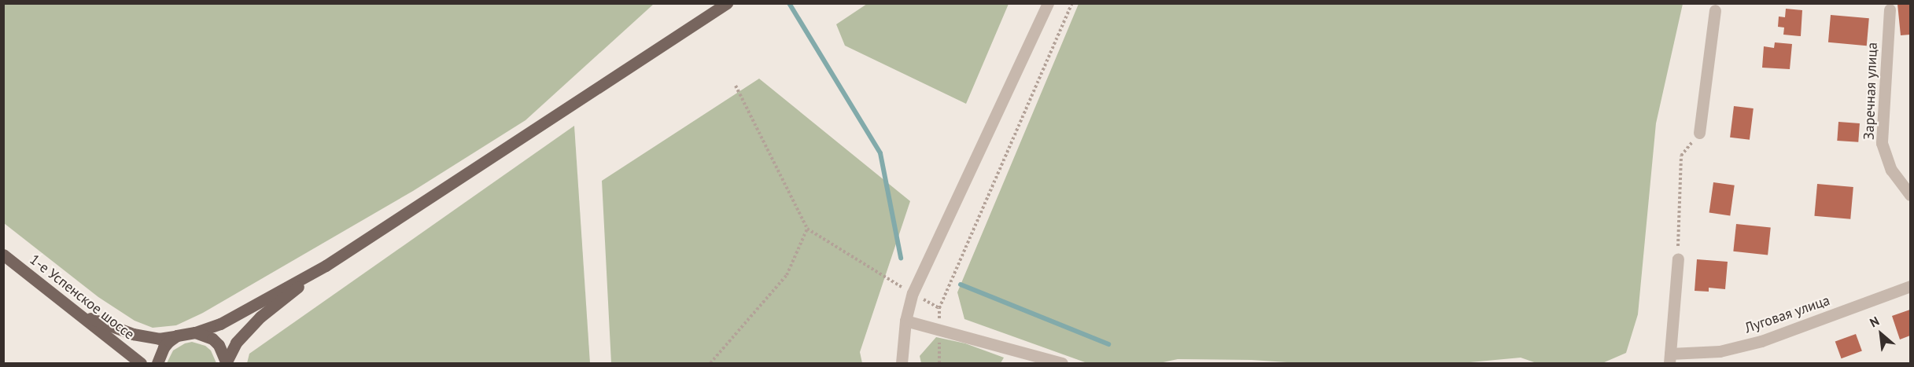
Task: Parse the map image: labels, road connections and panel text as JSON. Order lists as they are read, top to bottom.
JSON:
{
  "streets": {
    "main road": ["1-е Успенское шоссе"],
    "street": ["Заречная улица", "Луговая улица"]
  },
  "north": "top left"
}
